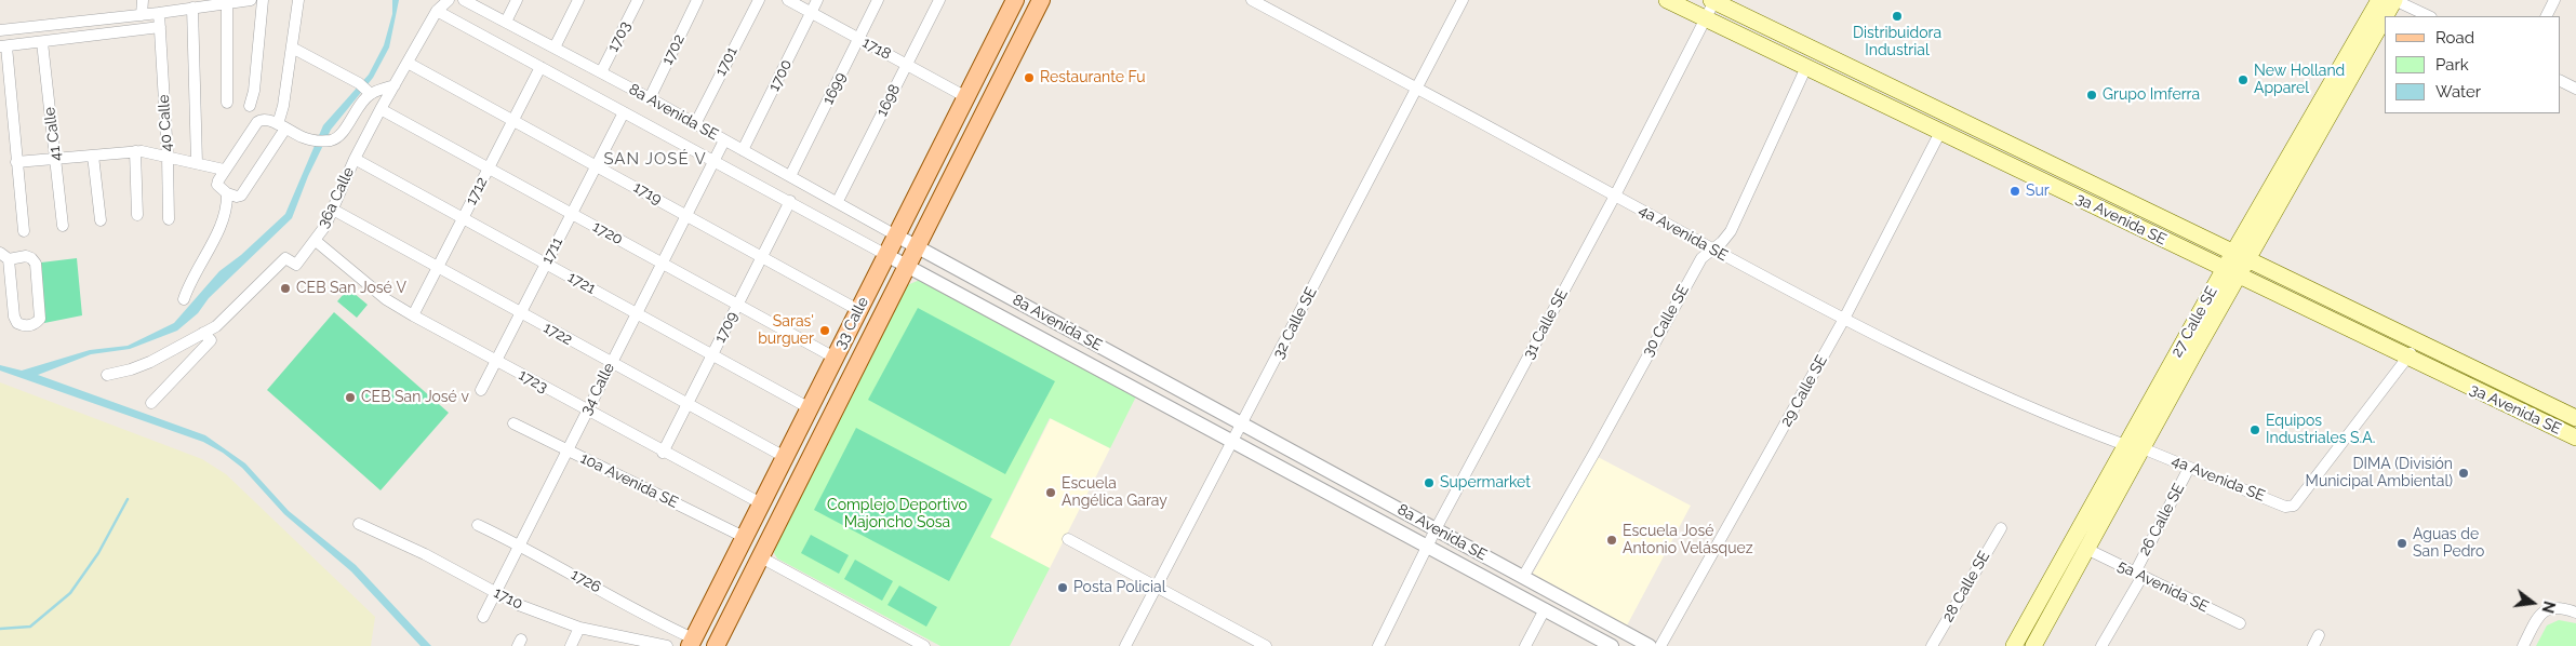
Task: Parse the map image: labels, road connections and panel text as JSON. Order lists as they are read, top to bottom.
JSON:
{
  "streets": {
    "main road": ["3a Avenida SE", "27 Calle SE", "33 Calle"],
    "street": [
      "1703",
      "1718",
      "1702",
      "1701",
      "1700",
      "1699",
      "1698",
      "8a Avenida SE",
      "40 Calle",
      "41 Calle",
      "1712",
      "1719",
      "36a Calle",
      "1720",
      "4a Avenida SE",
      "1711",
      "1721",
      "30 Calle SE",
      "32 Calle SE",
      "31 Calle SE",
      "1709",
      "1722",
      "1723",
      "34 Calle",
      "29 Calle SE",
      "10a Avenida SE",
      "26 Calle SE",
      "1726",
      "28 Calle SE",
      "5a Avenida SE",
      "1710"
    ]
  },
  "crossings": [
    ["1703", "8a Avenida SE"],
    ["1718", "1700"],
    ["1718", "1699"],
    ["1718", "1698"],
    ["1718", "33 Calle"],
    ["1702", "8a Avenida SE"],
    ["1701", "8a Avenida SE"],
    ["1700", "8a Avenida SE"],
    ["1699", "8a Avenida SE"],
    ["1698", "8a Avenida SE"],
    ["8a Avenida SE", "1712"],
    ["8a Avenida SE", "36a Calle"],
    ["8a Avenida SE", "1711"],
    ["8a Avenida SE", "30 Calle SE"],
    ["8a Avenida SE", "33 Calle"],
    ["8a Avenida SE", "32 Calle SE"],
    ["8a Avenida SE", "31 Calle SE"],
    ["8a Avenida SE", "1709"],
    ["8a Avenida SE", "34 Calle"],
    ["1712", "1719"],
    ["1712", "1720"],
    ["1712", "1721"],
    ["1712", "1722"],
    ["1712", "1723"],
    ["1719", "36a Calle"],
    ["1719", "1711"],
    ["1719", "33 Calle"],
    ["1719", "1709"],
    ["1719", "34 Calle"],
    ["36a Calle", "1720"],
    ["36a Calle", "1721"],
    ["36a Calle", "1722"],
    ["36a Calle", "1723"],
    ["3a Avenida SE", "4a Avenida SE"],
    ["3a Avenida SE", "30 Calle SE"],
    ["3a Avenida SE", "27 Calle SE"],
    ["3a Avenida SE", "31 Calle SE"],
    ["3a Avenida SE", "29 Calle SE"],
    ["1720", "1711"],
    ["1720", "33 Calle"],
    ["1720", "1709"],
    ["1720", "34 Calle"],
    ["4a Avenida SE", "30 Calle SE"],
    ["4a Avenida SE", "27 Calle SE"],
    ["4a Avenida SE", "32 Calle SE"],
    ["4a Avenida SE", "31 Calle SE"],
    ["4a Avenida SE", "29 Calle SE"],
    ["4a Avenida SE", "26 Calle SE"],
    ["1711", "1721"],
    ["1711", "1722"],
    ["1711", "1723"],
    ["1721", "33 Calle"],
    ["1721", "1709"],
    ["1721", "34 Calle"],
    ["27 Calle SE", "5a Avenida SE"],
    ["33 Calle", "1722"],
    ["33 Calle", "1723"],
    ["33 Calle", "10a Avenida SE"],
    ["33 Calle", "1726"],
    ["1709", "1722"],
    ["1709", "1723"],
    ["1722", "34 Calle"],
    ["1723", "34 Calle"],
    ["34 Calle", "10a Avenida SE"],
    ["34 Calle", "1726"],
    ["34 Calle", "1710"],
    ["26 Calle SE", "5a Avenida SE"]
  ],
  "districts": ["SAN JOSÉ V"],
  "parks": ["Complejo Deportivo Majoncho Sosa"],
  "places": [
    "Distribuidora Industrial",
    "Restaurante Fu",
    "New Holland Apparel",
    "Grupo Imferra",
    "Sur",
    "CEB San José V",
    "Saras' burguer",
    "CEB San José v",
    "Equipos Industriales S.A.",
    "DIMA (División Municipal Ambiental)",
    "Supermarket",
    "Escuela Angélica Garay",
    "Escuela José Antonio Velásquez",
    "Aguas de San Pedro",
    "Posta Policial"
  ],
  "legend": ["Road", "Park", "Water"],
  "north": "right"
}
